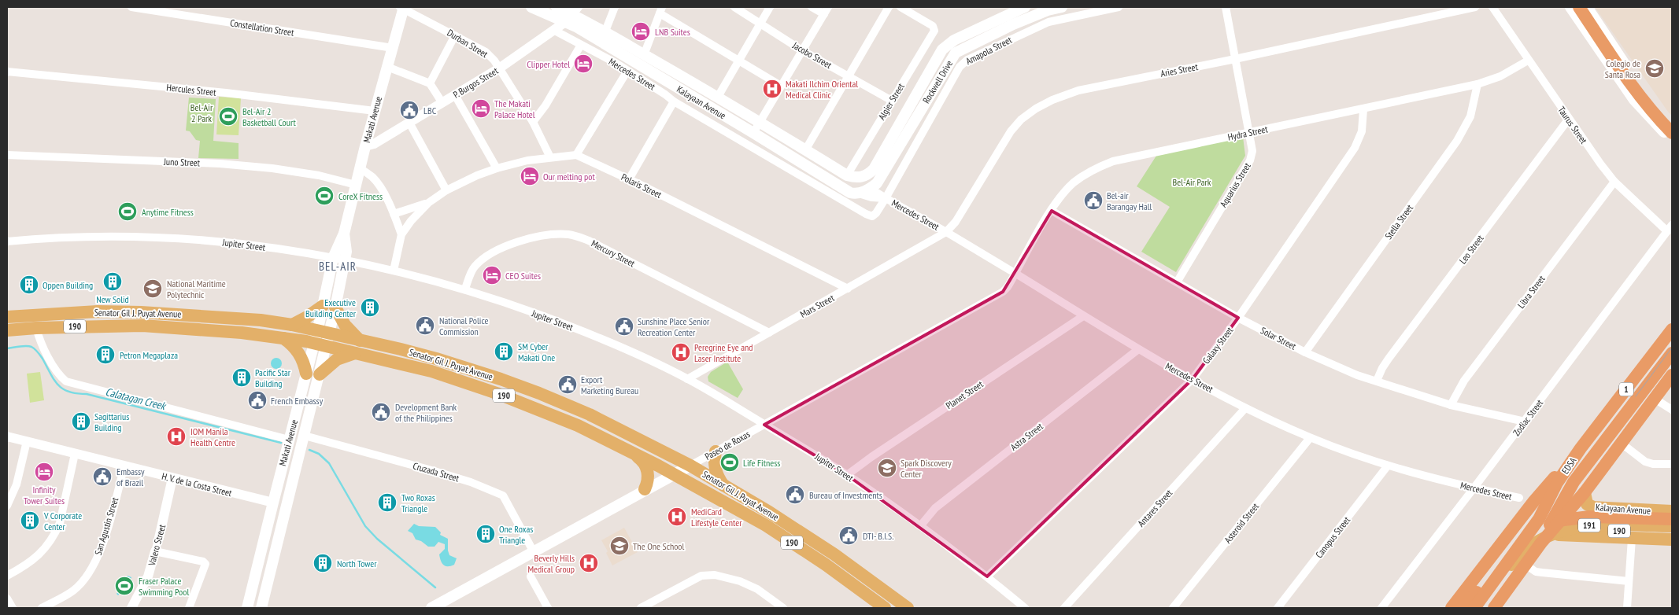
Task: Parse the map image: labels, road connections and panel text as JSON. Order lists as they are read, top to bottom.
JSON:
{
  "streets": {
    "highway": ["1", "EDSA"],
    "main road": [
      "Rockwell Drive",
      "Kalayaan Avenue",
      "Makati Avenue",
      "Senator Gil J. Puyat Avenue",
      "190",
      "Paseo de Roxas",
      "191"
    ],
    "street": [
      "Constellation Street",
      "Durban Street",
      "Amapola Street",
      "Jacobo Street",
      "Aries Street",
      "Mercedes Street",
      "P. Burgos Street",
      "Hercules Street",
      "Algier Street",
      "Taurus Street",
      "Hydra Street",
      "Juno Street",
      "Aquarius Street",
      "Polaris Street",
      "Stella Street",
      "Jupiter Street",
      "Leo Street",
      "Mercury Street",
      "Libra Street",
      "Mars Street",
      "Solar Street",
      "Galaxy Street",
      "Planet Street",
      "Zodiac Street",
      "Astra Street",
      "Cruzada Street",
      "H. V. de la Costa Street",
      "Antares Street",
      "Asteroid Street",
      "San Agustin Street",
      "Canopus Street",
      "Valero Street"
    ]
  },
  "crossings": [
    ["Constellation Street", "Makati Avenue"],
    ["Durban Street", "P. Burgos Street"],
    ["Durban Street", "Makati Avenue"],
    ["Amapola Street", "Mercedes Street"],
    ["Jacobo Street", "Algier Street"],
    ["Aries Street", "Mercedes Street"],
    ["Aries Street", "Aquarius Street"],
    ["Aries Street", "Mars Street"],
    ["Mercedes Street", "Rockwell Drive"],
    ["Mercedes Street", "P. Burgos Street"],
    ["Mercedes Street", "Kalayaan Avenue"],
    ["Mercedes Street", "Hydra Street"],
    ["Mercedes Street", "Mars Street"],
    ["Mercedes Street", "Galaxy Street"],
    ["Mercedes Street", "Planet Street"],
    ["Mercedes Street", "Zodiac Street"],
    ["Mercedes Street", "Astra Street"],
    ["Mercedes Street", "Paseo de Roxas"],
    ["Mercedes Street", "Antares Street"],
    ["Mercedes Street", "Asteroid Street"],
    ["Mercedes Street", "Canopus Street"],
    ["Rockwell Drive", "Algier Street"],
    ["Rockwell Drive", "Kalayaan Avenue"],
    ["P. Burgos Street", "Kalayaan Avenue"],
    ["P. Burgos Street", "Makati Avenue"],
    ["Hercules Street", "Makati Avenue"],
    ["Algier Street", "Kalayaan Avenue"],
    ["Makati Avenue", "Juno Street"],
    ["Makati Avenue", "Jupiter Street"],
    ["Makati Avenue", "Senator Gil J. Puyat Avenue"],
    ["Makati Avenue", "Cruzada Street"],
    ["Makati Avenue", "H. V. de la Costa Street"],
    ["Taurus Street", "Hydra Street"],
    ["Taurus Street", "Leo Street"],
    ["Taurus Street", "Libra Street"],
    ["Taurus Street", "Zodiac Street"],
    ["Hydra Street", "Aquarius Street"],
    ["Hydra Street", "Stella Street"],
    ["Hydra Street", "Solar Street"],
    ["Hydra Street", "Galaxy Street"],
    ["Hydra Street", "Paseo de Roxas"],
    ["Aquarius Street", "Solar Street"],
    ["Polaris Street", "Mars Street"],
    ["Stella Street", "Solar Street"],
    ["Jupiter Street", "Mercury Street"],
    ["Jupiter Street", "Mars Street"],
    ["Jupiter Street", "Galaxy Street"],
    ["Jupiter Street", "Planet Street"],
    ["Jupiter Street", "Astra Street"],
    ["Jupiter Street", "Paseo de Roxas"],
    ["Leo Street", "Solar Street"],
    ["Mercury Street", "Mars Street"],
    ["Libra Street", "Solar Street"],
    ["Senator Gil J. Puyat Avenue", "Paseo de Roxas"],
    ["190", "191"],
    ["Solar Street", "Galaxy Street"],
    ["Solar Street", "Zodiac Street"],
    ["1", "EDSA"],
    ["Paseo de Roxas", "Cruzada Street"],
    ["EDSA", "191"],
    ["H. V. de la Costa Street", "San Agustin Street"],
    ["H. V. de la Costa Street", "Valero Street"]
  ],
  "districts": ["BEL-AIR"],
  "water": ["Calatagan Creek"],
  "parks": ["Bel-Air 2 Park", "Bel-Air Park"],
  "places": {
    "hotel": [
      "LNB Suites",
      "Clipper Hotel",
      "The Makati Palace Hotel",
      "Our melting pot",
      "CEO Suites",
      "Infinity Tower Suites"
    ],
    "school or university": [
      "Colegio de Santa Rosa",
      "National Maritime Polytechnic",
      "Spark Discovery Center",
      "The One School"
    ],
    "hospital": [
      "Makati Ilchim Oriental Medical Clinic",
      "Peregrine Eye and Laser Institute",
      "IOM Manila Health Centre",
      "MediCard Lifestyle Center",
      "Beverly Hills Medical Group"
    ],
    "public building": [
      "LBC",
      "Bel-air Barangay Hall",
      "National Police Commission",
      "Sunshine Place Senior Recreation Center",
      "Export Marketing Bureau",
      "French Embassy",
      "Development Bank of the Philippines",
      "Embassy of Brazil",
      "Bureau of Investments",
      "DTI- B.I.S."
    ],
    "sports": [
      "Bel-Air 2 Basketball Court",
      "CoreX Fitness",
      "Anytime Fitness",
      "Life Fitness",
      "Fraser Palace Swimming Pool"
    ],
    "building": [
      "New Solid",
      "Oppen Building",
      "Executive Building Center",
      "SM Cyber Makati One",
      "Petron Megaplaza",
      "Pacific Star Building",
      "Sagittarius Building",
      "Two Roxas Triangle",
      "V Corporate Center",
      "One Roxas Triangle",
      "North Tower"
    ]
  }
}
